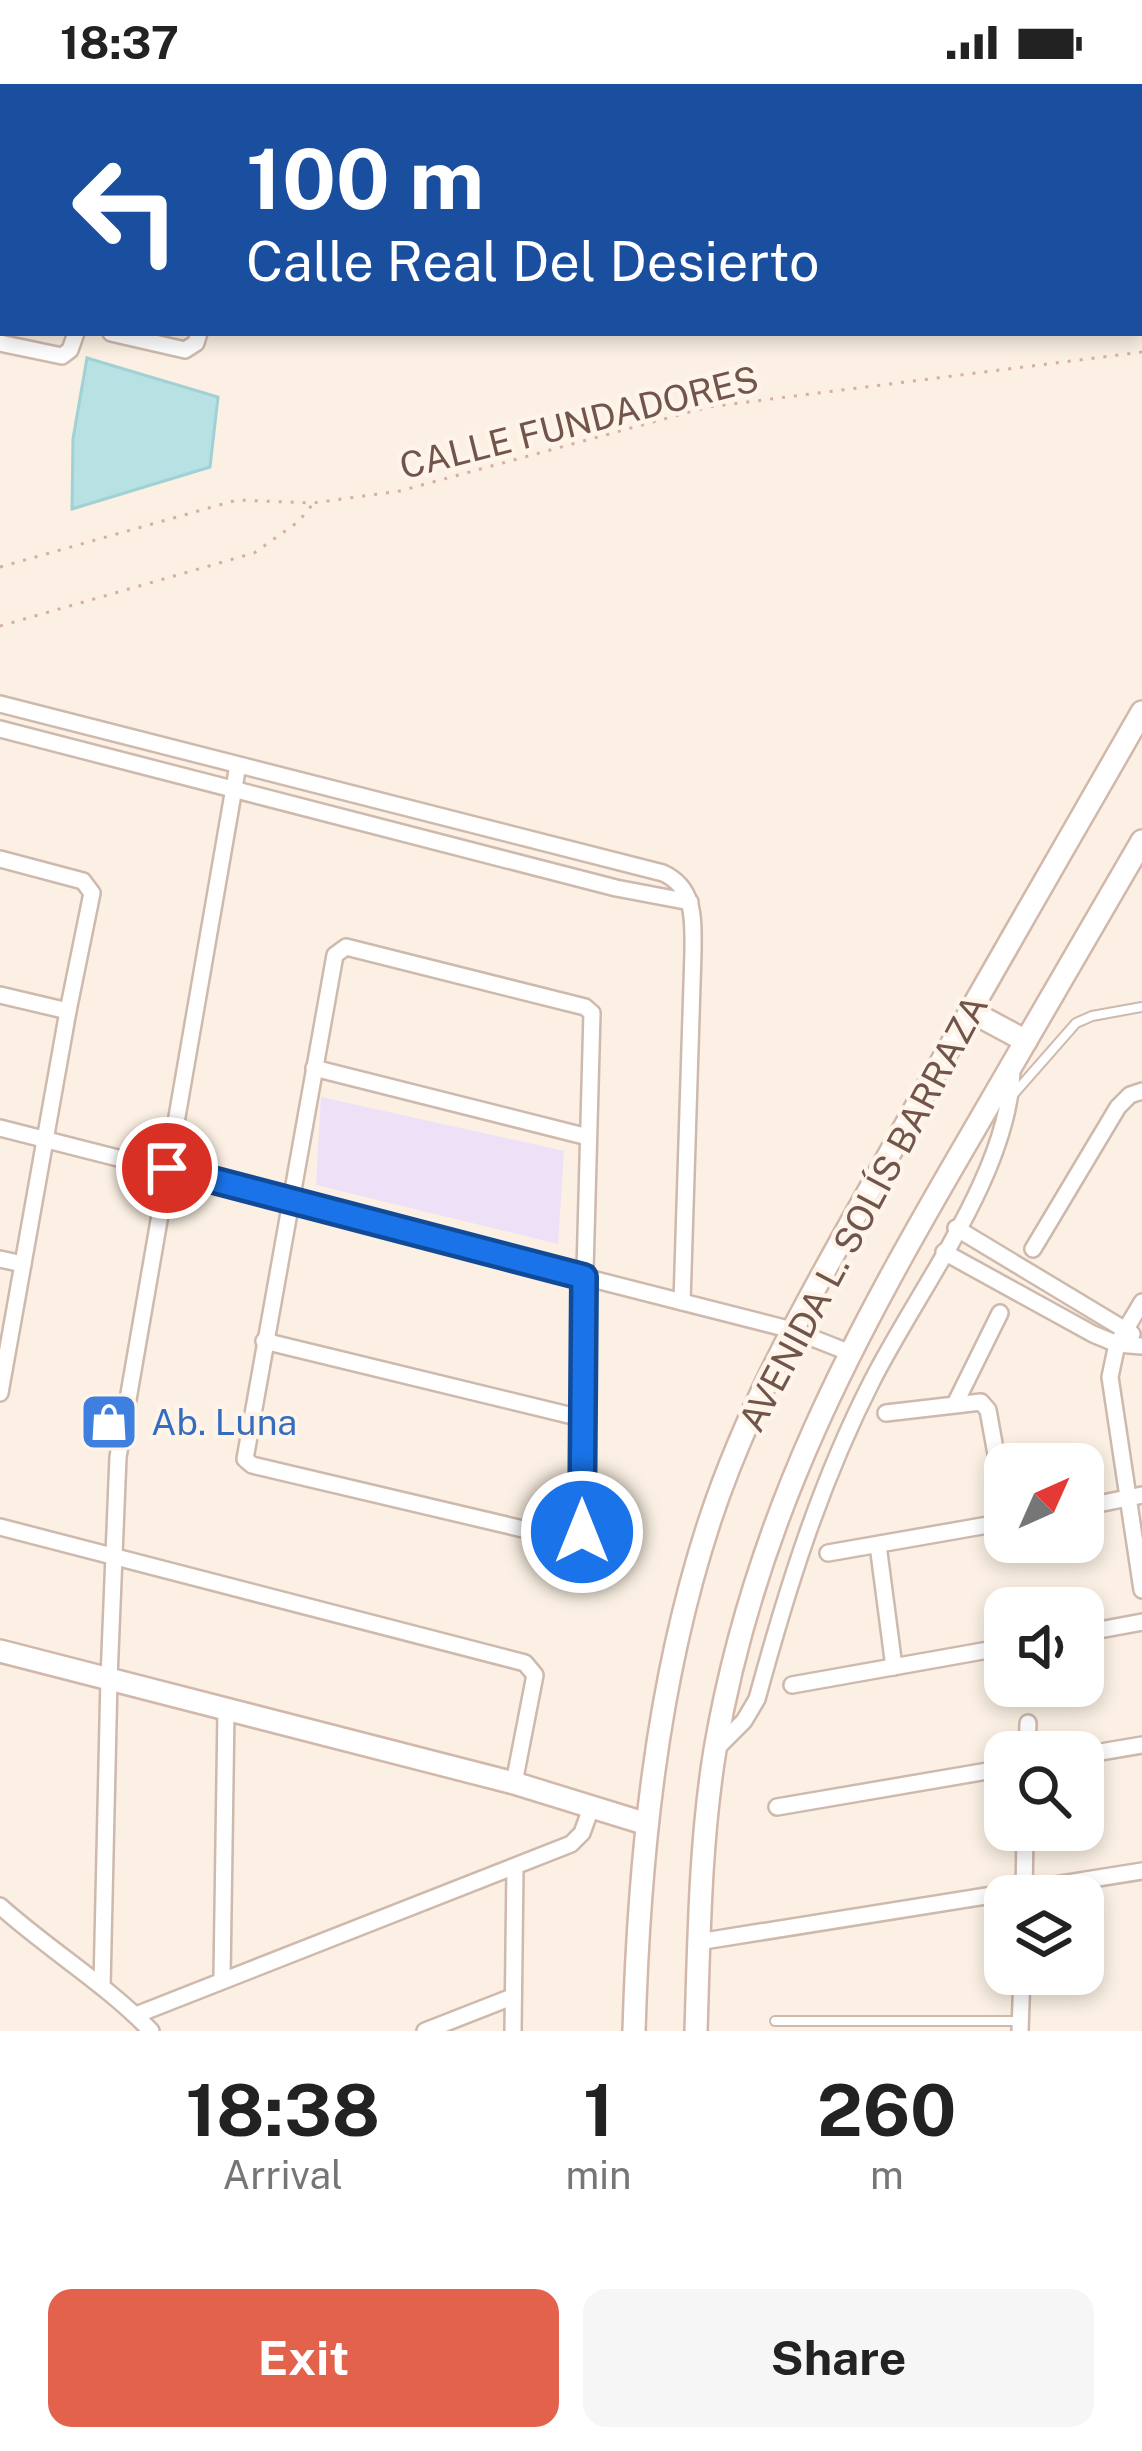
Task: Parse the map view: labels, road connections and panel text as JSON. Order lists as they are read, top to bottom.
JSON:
{
  "streets": {
    "main road": ["AVENIDA L. SOLÍS BARRAZA"],
    "path": ["CALLE FUNDADORES"]
  },
  "places": {
    "shop": ["Ab. Luna"]
  },
  "north": "top right",
  "page": {
    "status": "18:37",
    "turn": ["100 m", "Calle Real Del Desierto"],
    "eta": [
      "18:38",
      "Arrival",
      "1",
      "min",
      "260",
      "m"
    ],
    "buttons": ["Exit", "Share"]
  }
}
